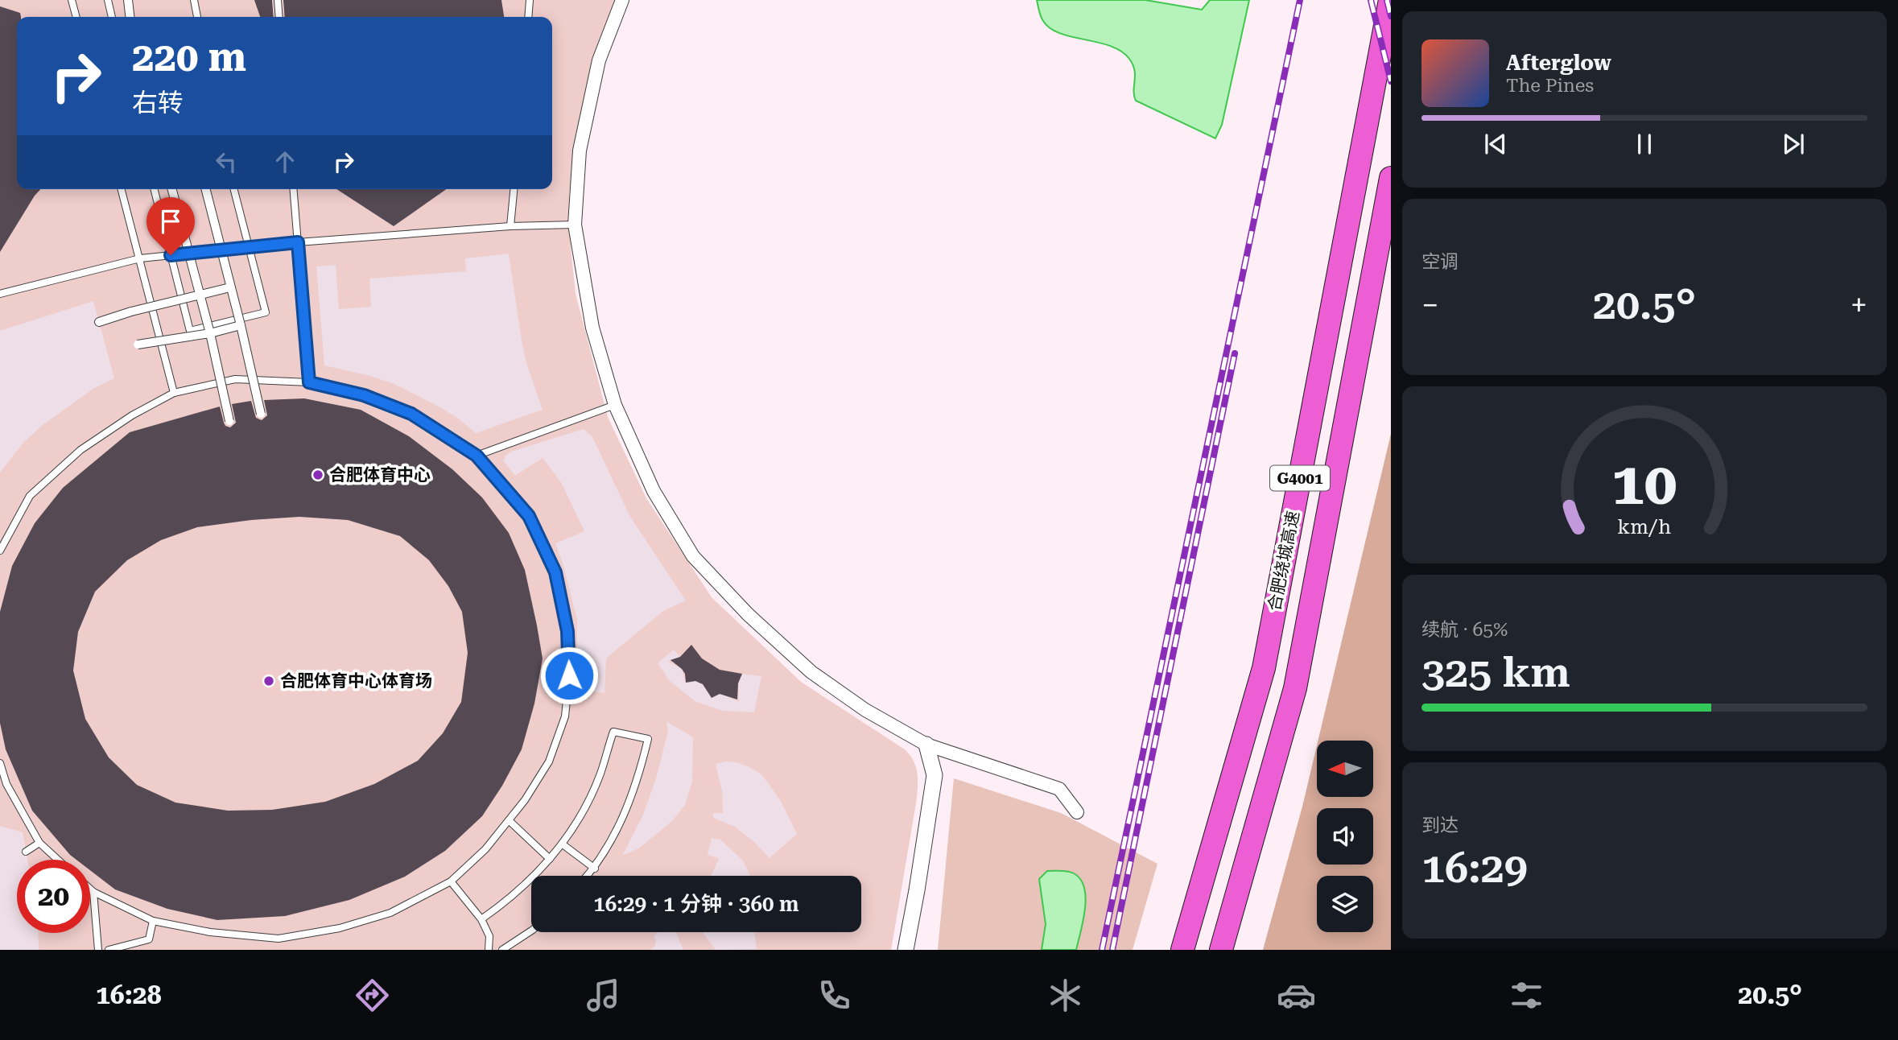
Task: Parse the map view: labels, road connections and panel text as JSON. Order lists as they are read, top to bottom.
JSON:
{
  "streets": {
    "highway": ["G4001", "合肥绕城高速"]
  },
  "places": ["合肥体育中心", "合肥体育中心体育场"],
  "north": "left",
  "page": {
    "turn": ["220 m", "右转"],
    "song": ["Afterglow", "The Pines"],
    "tile": [
      "空调",
      ["续航 · 65%", "325 km"],
      ["到达", "16:29"]
    ],
    "heat": ["−", "20.5°", "+"],
    "limit": "20",
    "trip": "16:29 · 1 分钟 · 360 m",
    "tabs": ["16:28", "20.5°"],
    "gauge": ["10", "km/h"]
  }
}
